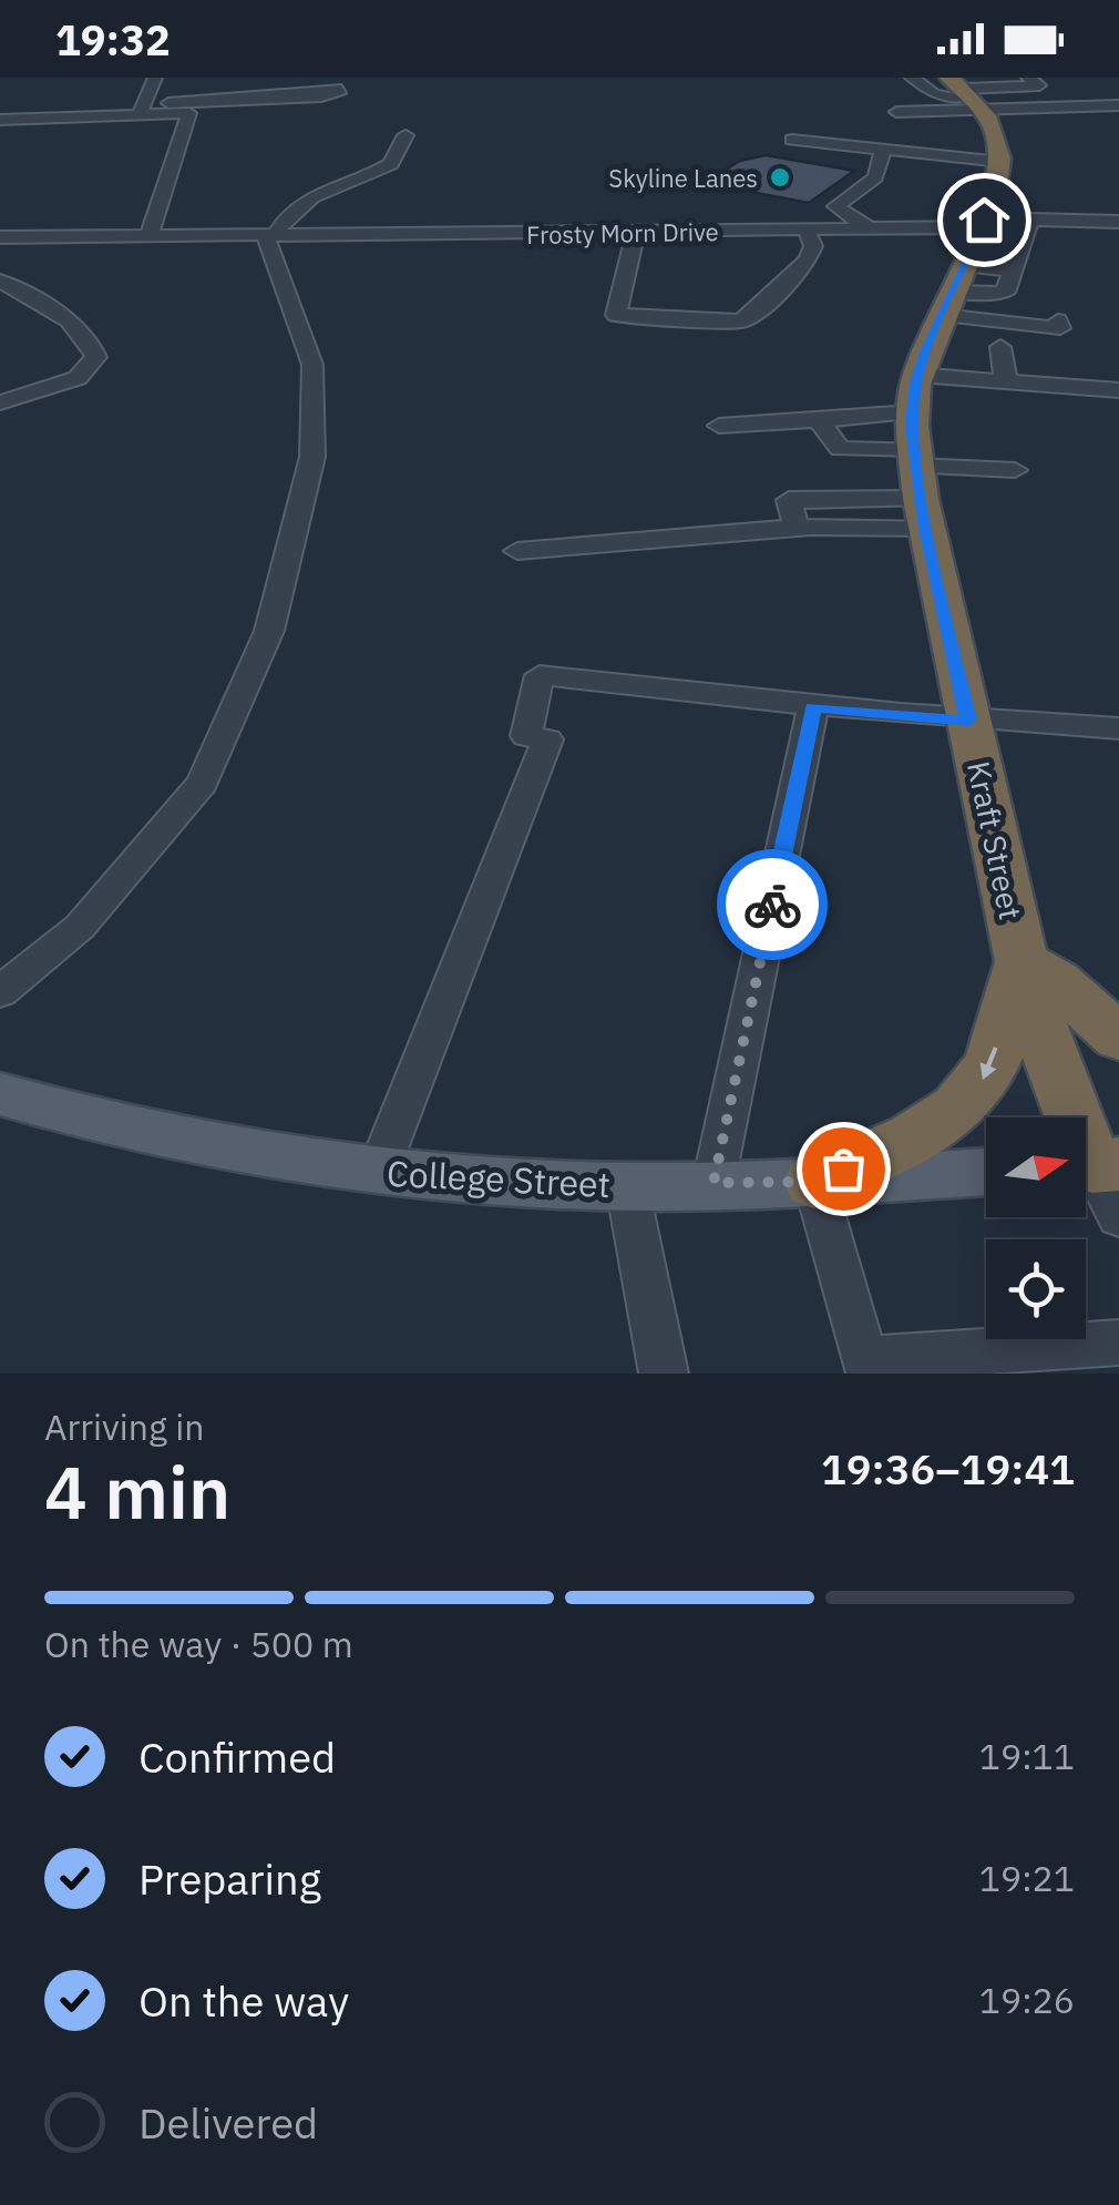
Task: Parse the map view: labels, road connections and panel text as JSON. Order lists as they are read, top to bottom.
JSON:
{
  "streets": {
    "highway": ["Kraft Street"],
    "main road": ["College Street"],
    "street": ["Frosty Morn Drive"]
  },
  "crossings": [
    ["Frosty Morn Drive", "Kraft Street"]
  ],
  "places": ["Skyline Lanes"],
  "north": "right",
  "page": {
    "status": "19:32",
    "heading": ["4 min", "Arriving in", "19:36–19:41"],
    "bar": "On the way · 500 m",
    "list": [
      ["Confirmed", "19:11"],
      ["Preparing", "19:21"],
      ["On the way", "19:26"],
      "Delivered"
    ]
  }
}
